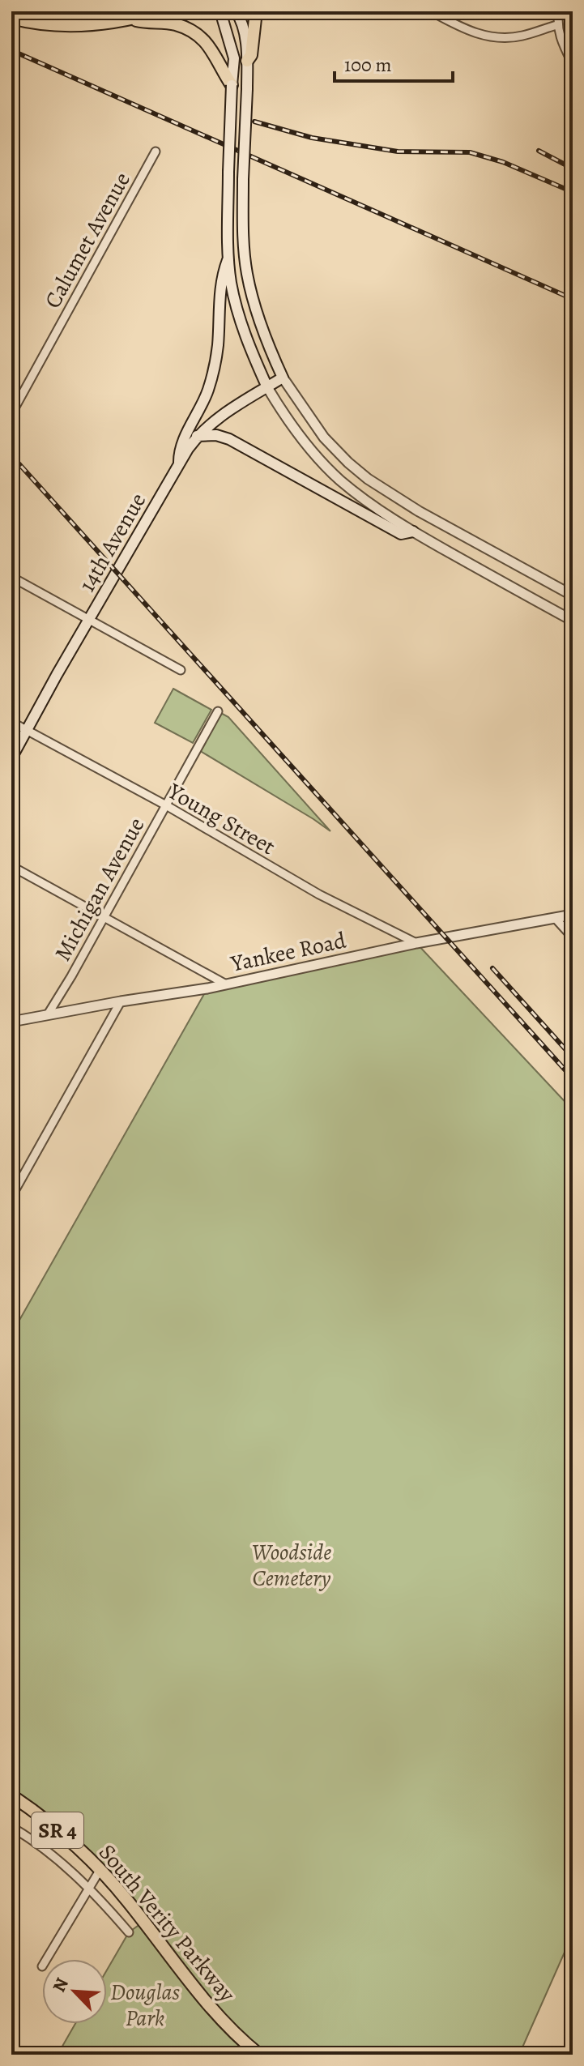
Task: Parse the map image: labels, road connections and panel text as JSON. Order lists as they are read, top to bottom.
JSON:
{
  "streets": {
    "main road": ["14th Avenue", "SR 4", "South Verity Parkway"],
    "street": [
      "Calumet Avenue",
      "Young Street",
      "Michigan Avenue",
      "Yankee Road"
    ]
  },
  "crossings": [
    ["14th Avenue", "Young Street"],
    ["Young Street", "Michigan Avenue"],
    ["Young Street", "Yankee Road"],
    ["Michigan Avenue", "Yankee Road"]
  ],
  "parks": ["Woodside Cemetery", "Douglas Park"],
  "scale_bar": "100 m",
  "north": "top left"
}
